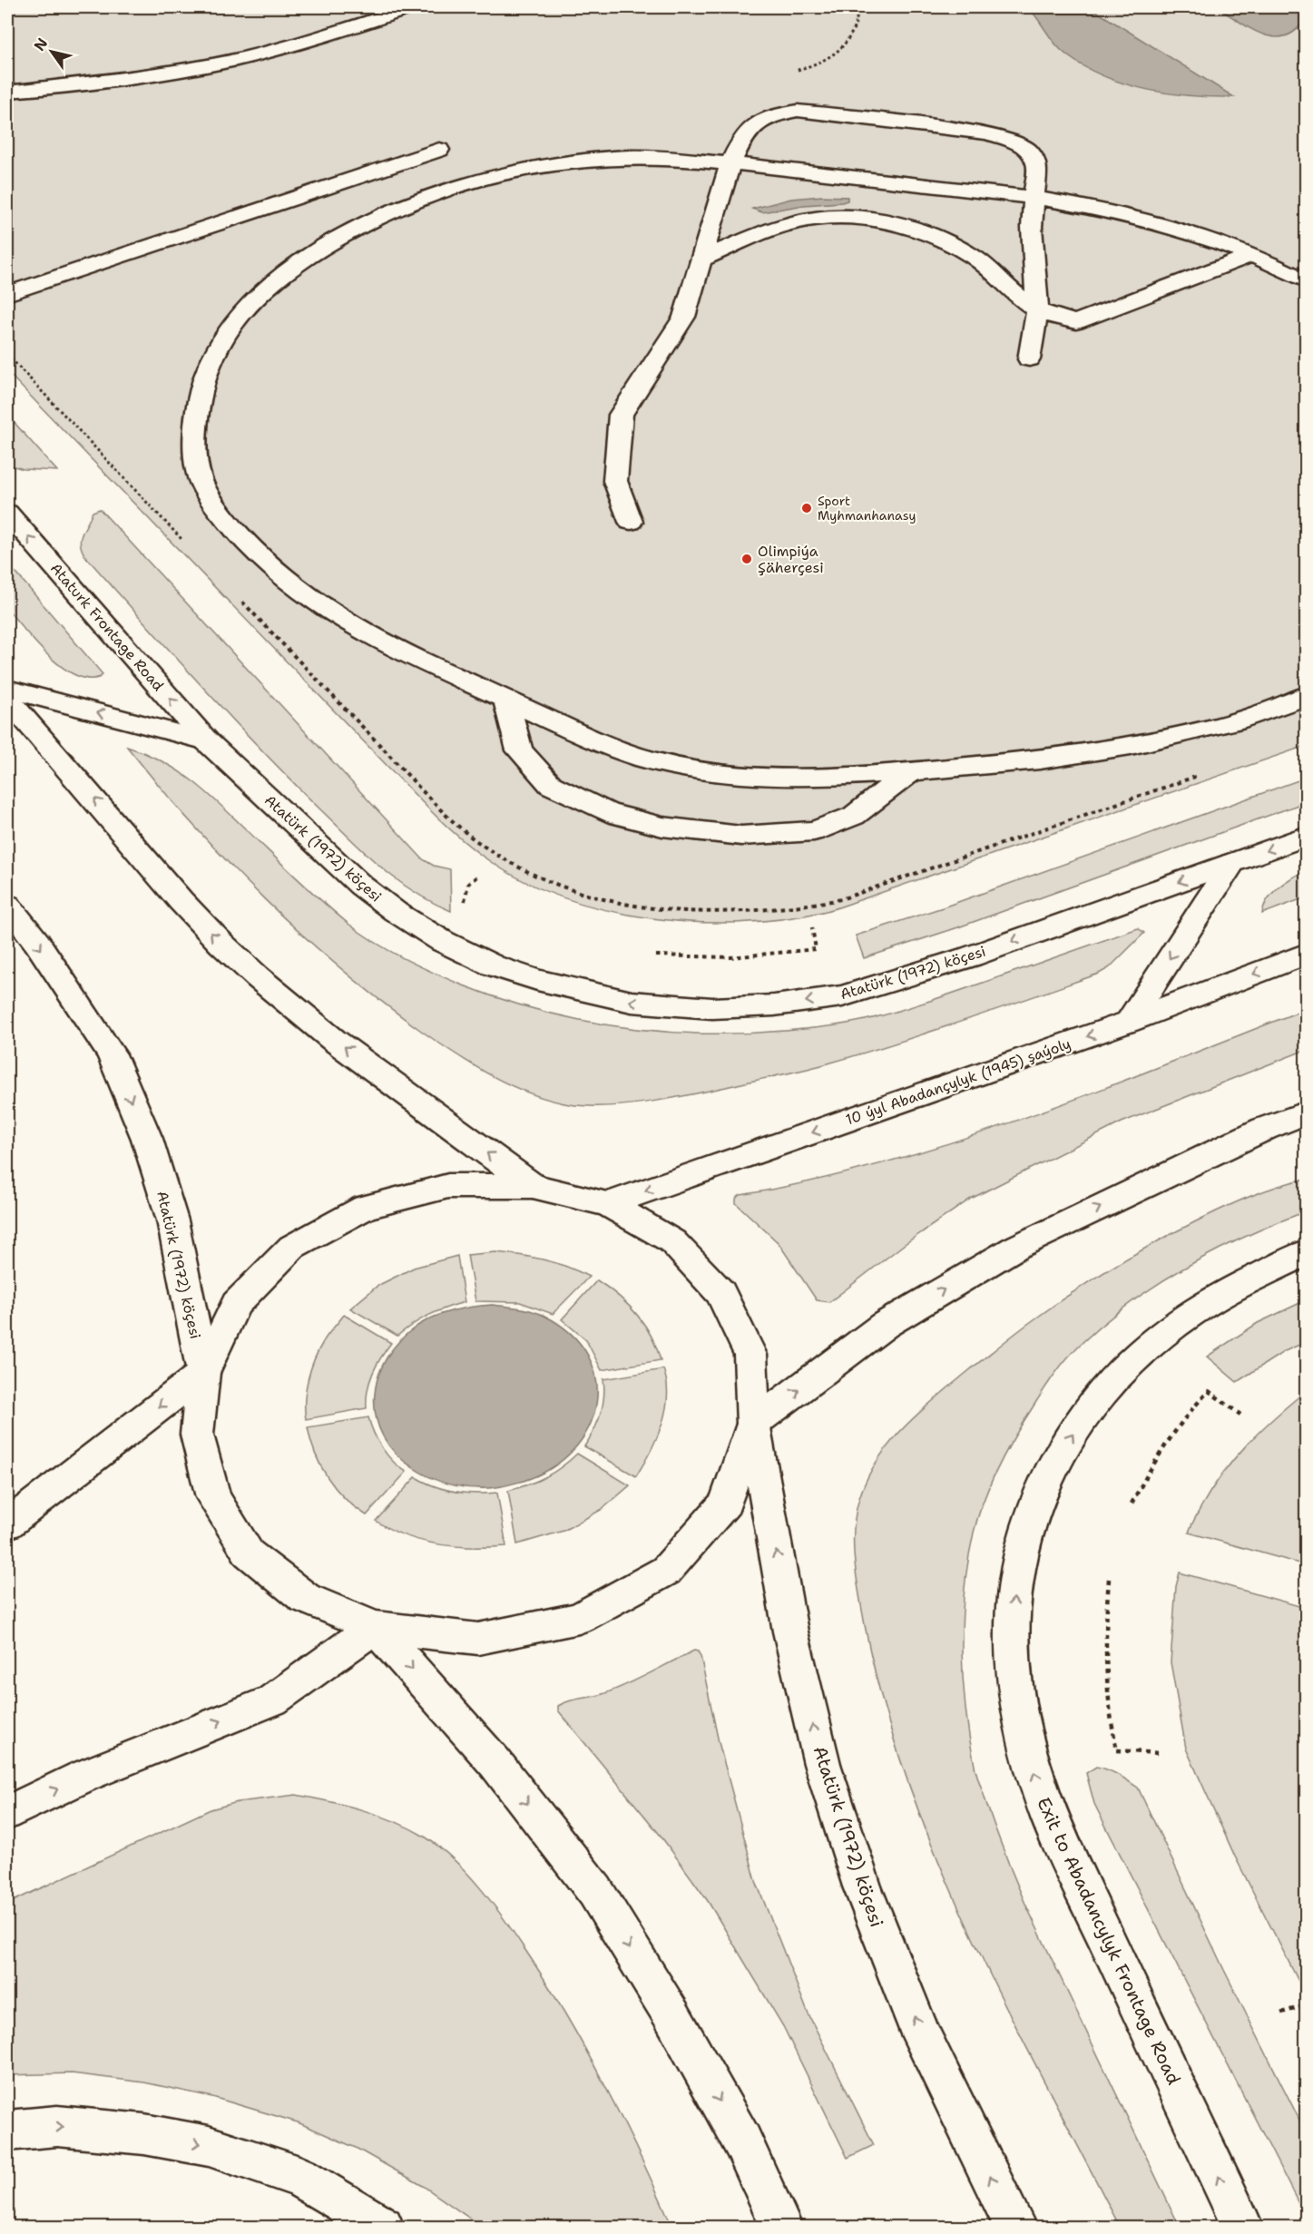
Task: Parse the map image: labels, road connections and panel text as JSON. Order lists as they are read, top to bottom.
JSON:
{
  "streets": {
    "main road": [
      "Ataturk Frontage Road",
      "Atatürk (1972) köçesi",
      "10 ýyl Abadançylyk (1945) şaýoly",
      "Exit to Abadancylyk Frontage Road"
    ]
  },
  "crossings": [
    ["Ataturk Frontage Road", "Atatürk (1972) köçesi"]
  ],
  "one_way": ["Exit to Abadancylyk Frontage Road"],
  "places": ["Sport Myhmanhanasy", "Olimpiýa Şäherçesi"],
  "north": "top left"
}
